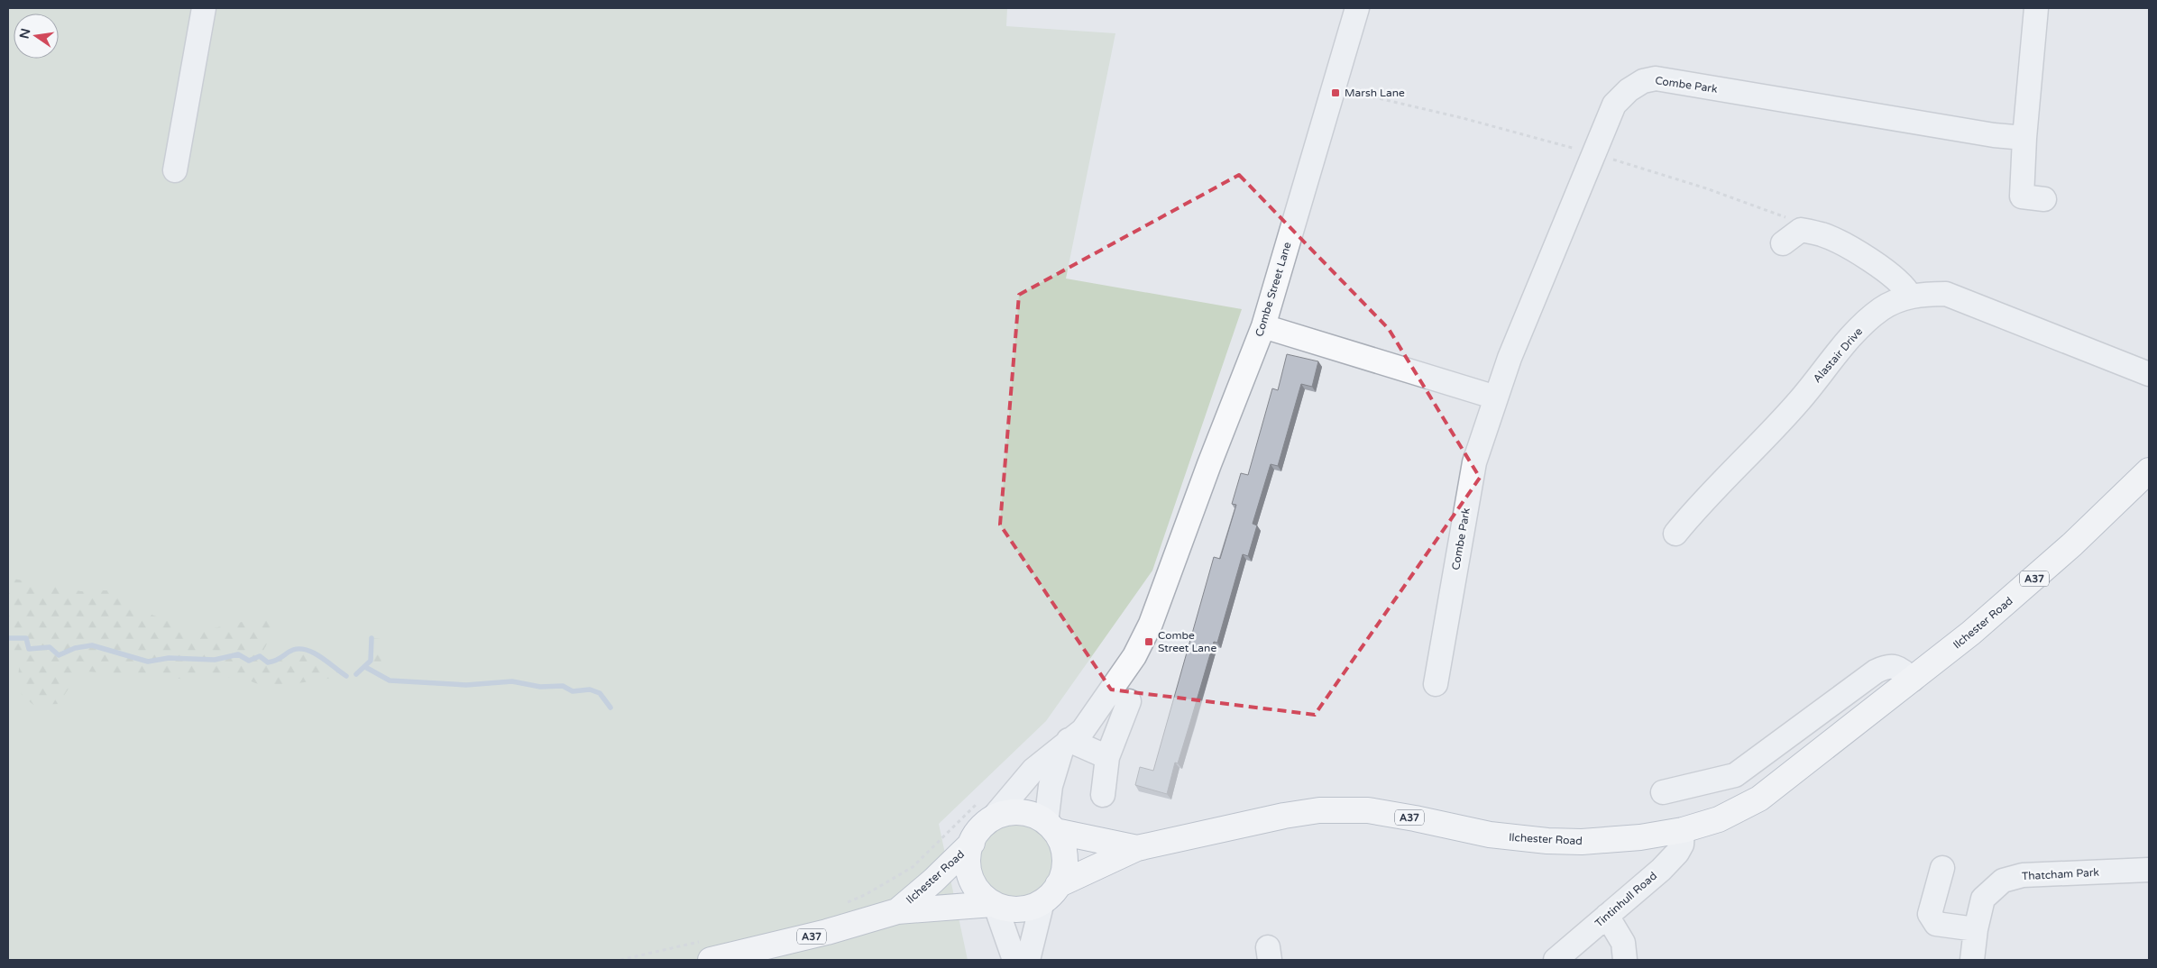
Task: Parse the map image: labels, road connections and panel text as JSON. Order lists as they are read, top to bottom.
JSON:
{
  "streets": {
    "highway": ["A37", "Ilchester Road"],
    "street": [
      "Combe Park",
      "Combe Street Lane",
      "Alastair Drive",
      "Thatcham Park",
      "Tintinhull Road"
    ]
  },
  "crossings": [
    ["Combe Street Lane", "A37"],
    ["Combe Street Lane", "Ilchester Road"],
    ["A37", "Ilchester Road"],
    ["Ilchester Road", "Tintinhull Road"]
  ],
  "places": {
    "transit": ["Marsh Lane", "Combe Street Lane"]
  },
  "north": "left"
}
